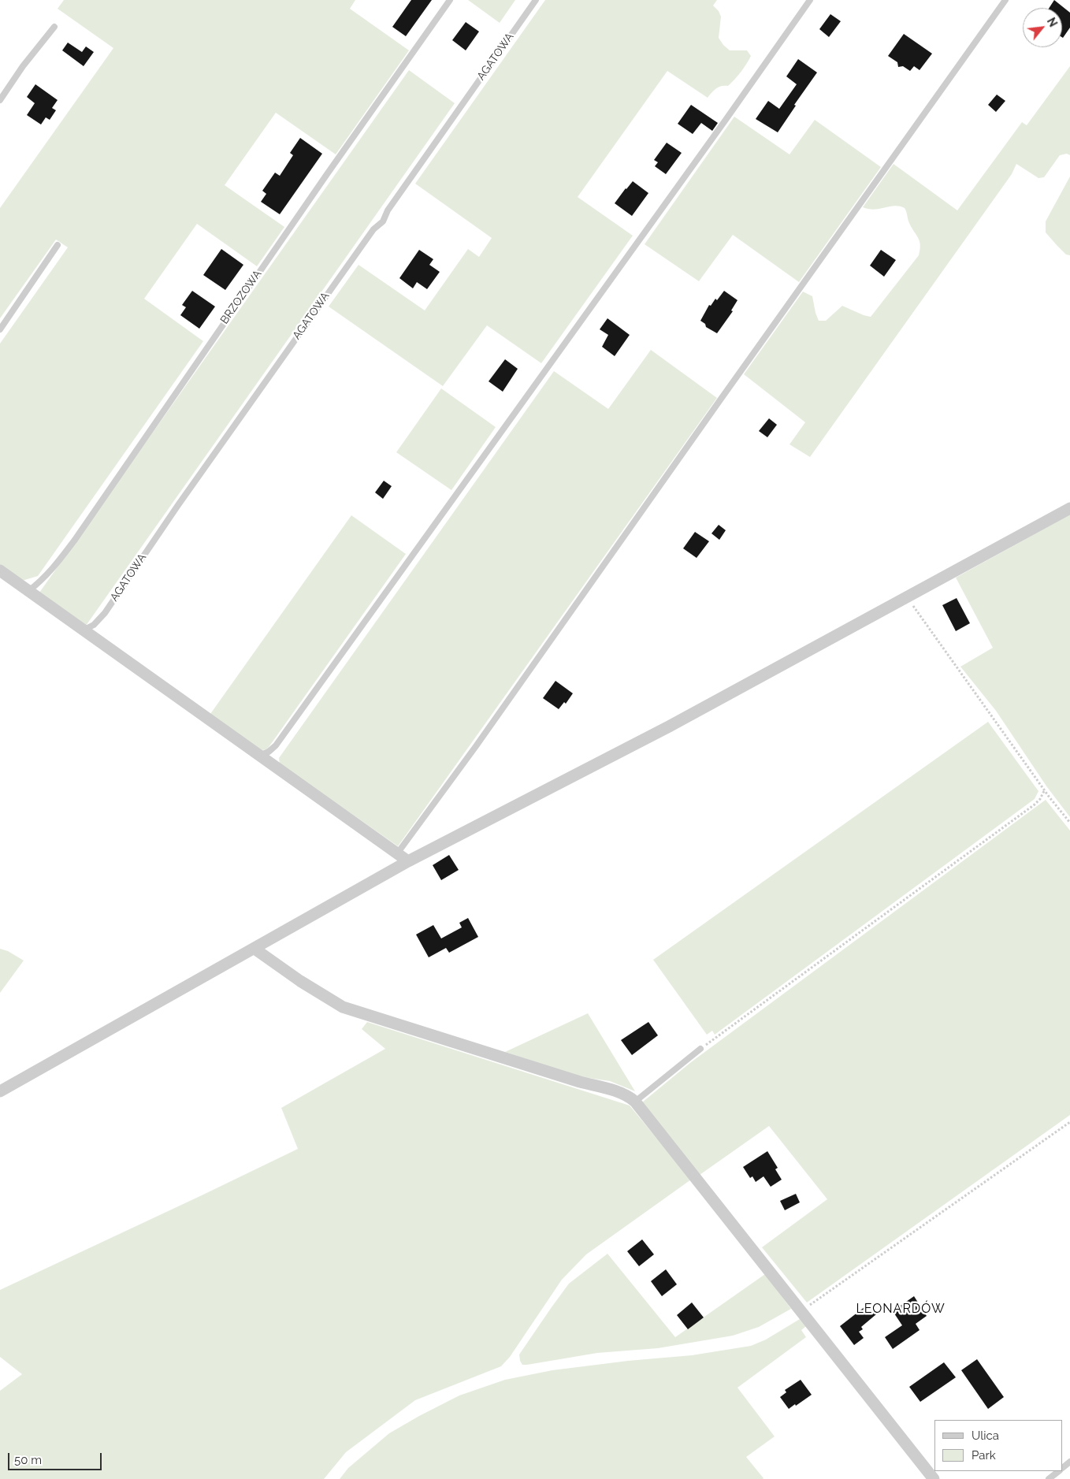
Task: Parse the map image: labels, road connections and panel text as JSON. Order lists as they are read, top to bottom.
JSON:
{
  "streets": {
    "lane": ["AGATOWA", "BRZOZOWA"]
  },
  "districts": ["LEONARDÓW"],
  "legend": ["Ulica", "Park"],
  "scale_bar": "50 m",
  "north": "top right"
}
